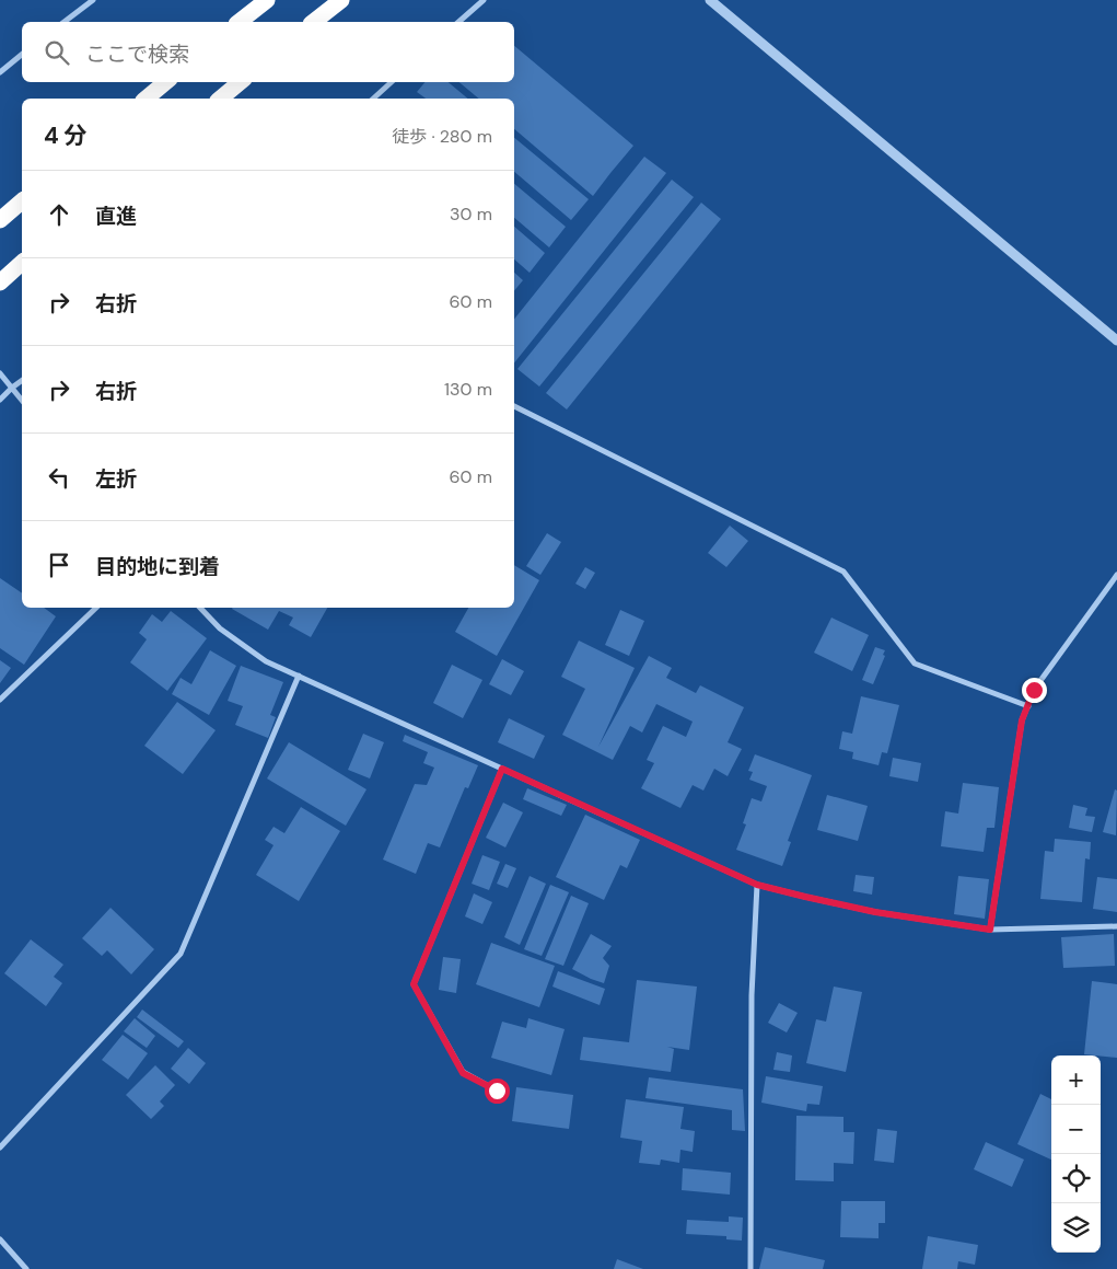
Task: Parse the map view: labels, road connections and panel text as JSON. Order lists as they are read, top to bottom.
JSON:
{
  "page": {
    "search": "ここで検索",
    "heading": ["4 分", "徒歩 · 280 m"],
    "list": [
      ["直進", "30 m"],
      ["右折", "60 m"],
      ["右折", "130 m"],
      ["左折", "60 m"],
      "目的地に到着"
    ],
    "map_buttons": ["+", "−"]
  }
}
